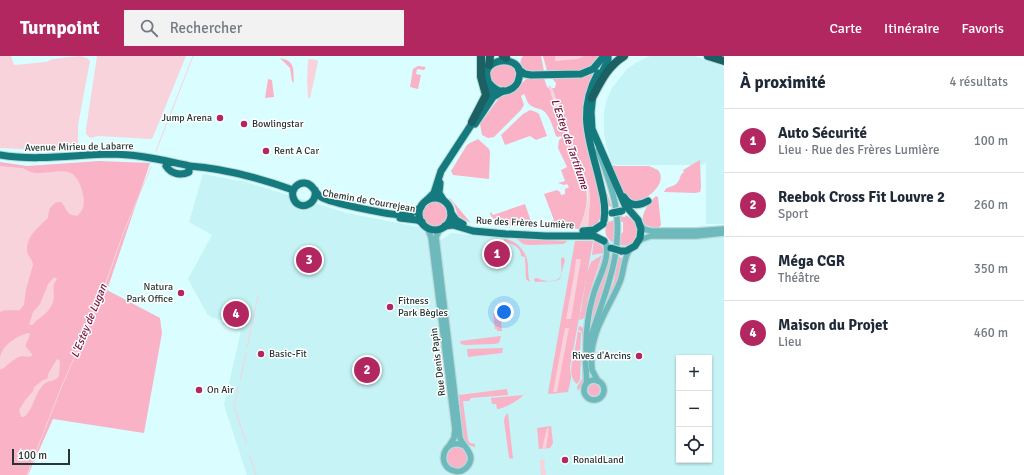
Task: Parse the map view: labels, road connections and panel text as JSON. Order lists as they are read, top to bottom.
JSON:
{
  "streets": {
    "main road": ["Avenue Mirieu de Labarre", "Chemin de Courrejean", "Rue des Frères Lumière"],
    "street": ["Rue Denis Papin"]
  },
  "crossings": [
    ["Avenue Mirieu de Labarre", "Chemin de Courrejean"],
    ["Chemin de Courrejean", "Rue des Frères Lumière"],
    ["Chemin de Courrejean", "Rue Denis Papin"],
    ["Rue des Frères Lumière", "Rue Denis Papin"]
  ],
  "water": ["L'Estey de Tartifume", "L'Estey de Lugan"],
  "places": [
    "Jump Arena",
    "Bowlingstar",
    "Rent A Car",
    "Natura Park Office",
    "Fitness Park Bègles",
    "Basic-Fit",
    "Rives d'Arcins",
    "On Air",
    "RonaldLand"
  ],
  "scale_bar": "100 m",
  "page": {
    "header": "Turnpoint",
    "search": "Rechercher",
    "nav": ["Carte", "Itinéraire", "Favoris"],
    "heading": ["À proximité", "4 résultats"],
    "list": [
      {
        "mark": "1",
        "name": "Auto Sécurité",
        "note": "Lieu · Rue des Frères Lumière",
        "value": "100 m"
      },
      {
        "mark": "2",
        "name": "Reebok Cross Fit Louvre 2",
        "note": "Sport",
        "value": "260 m"
      },
      {
        "mark": "3",
        "name": "Méga CGR",
        "note": "Théâtre",
        "value": "350 m"
      },
      {
        "mark": "4",
        "name": "Maison du Projet",
        "note": "Lieu",
        "value": "460 m"
      }
    ],
    "pins": [
      "1",
      "3",
      "4",
      "2"
    ],
    "map_buttons": ["+", "−"],
    "scale": "100 m"
  }
}
